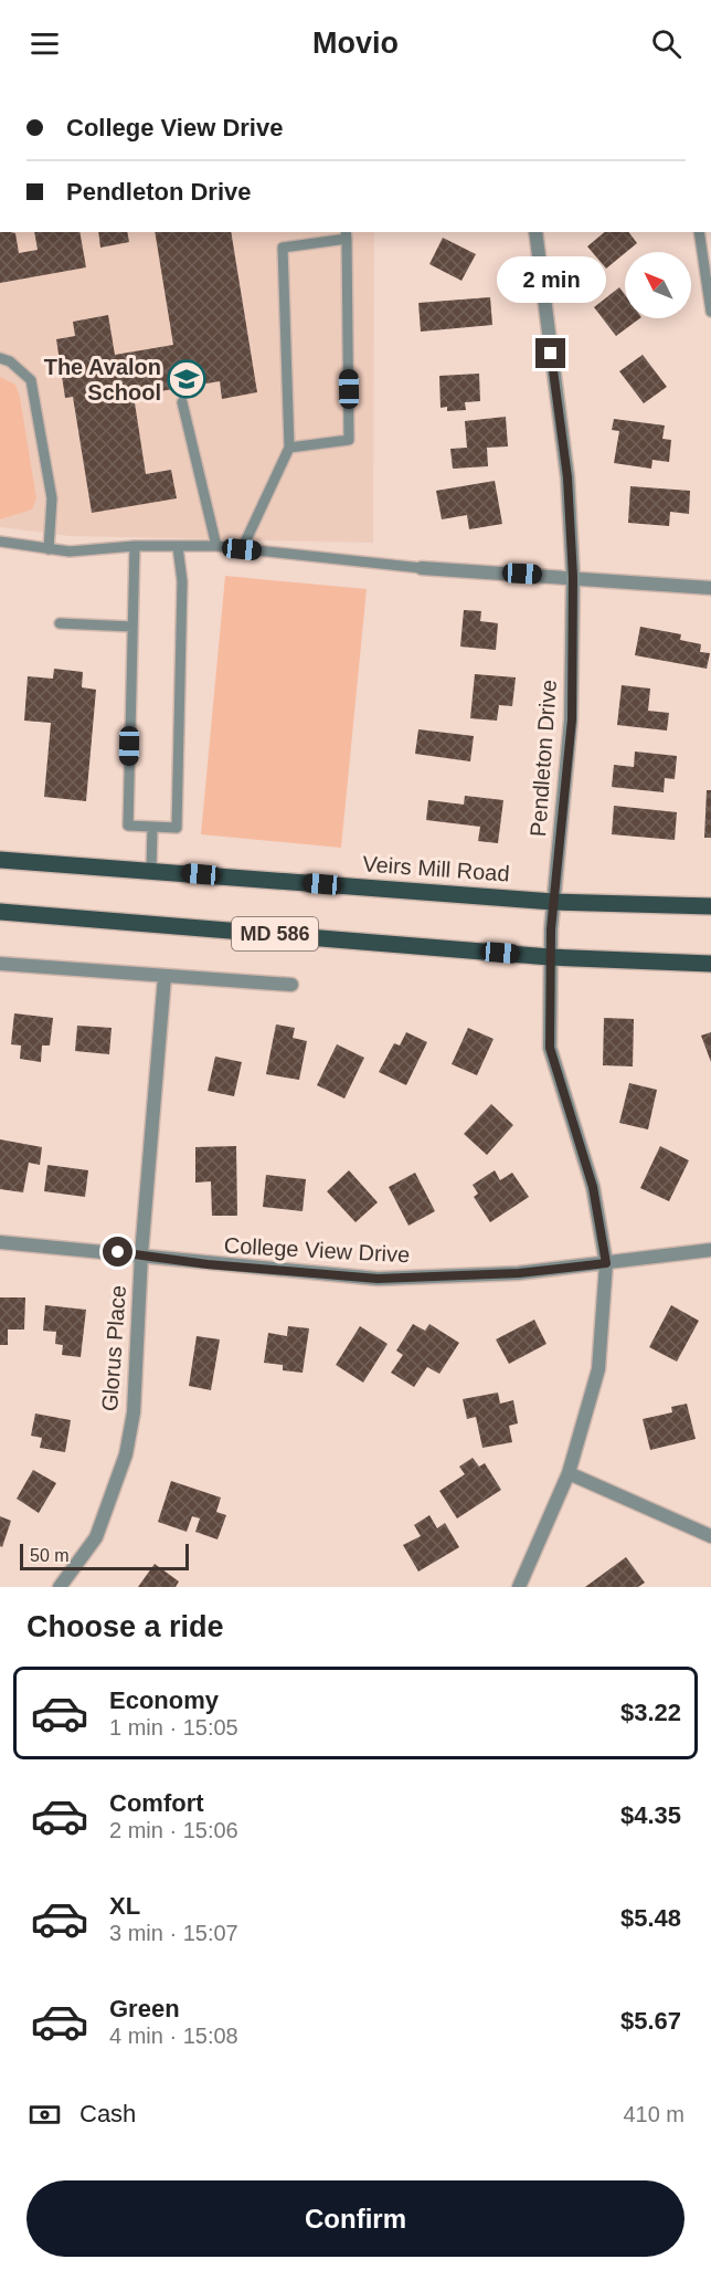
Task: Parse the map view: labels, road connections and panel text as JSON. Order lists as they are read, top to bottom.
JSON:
{
  "streets": {
    "main road": ["Veirs Mill Road", "MD 586"],
    "street": ["Pendleton Drive", "College View Drive", "Glorus Place"]
  },
  "crossings": [
    ["Pendleton Drive", "Veirs Mill Road"],
    ["Pendleton Drive", "MD 586"],
    ["Pendleton Drive", "College View Drive"],
    ["College View Drive", "Glorus Place"]
  ],
  "places": {
    "school or university": ["The Avalon School"]
  },
  "scale_bar": "50 m",
  "north": "top left",
  "page": {
    "header": "Movio",
    "banner": ["College View Drive", "Pendleton Drive"],
    "bubble": "2 min",
    "scale": "50 m",
    "heading": "Choose a ride",
    "list": [
      {
        "name": "Economy",
        "note": "1 min · 15:05",
        "value": "$3.22"
      },
      {
        "name": "Comfort",
        "note": "2 min · 15:06",
        "value": "$4.35"
      },
      {
        "name": "XL",
        "note": "3 min · 15:07",
        "value": "$5.48"
      },
      {
        "name": "Green",
        "note": "4 min · 15:08",
        "value": "$5.67"
      }
    ],
    "pay": ["Cash", "410 m"],
    "buttons": "Confirm"
  }
}
